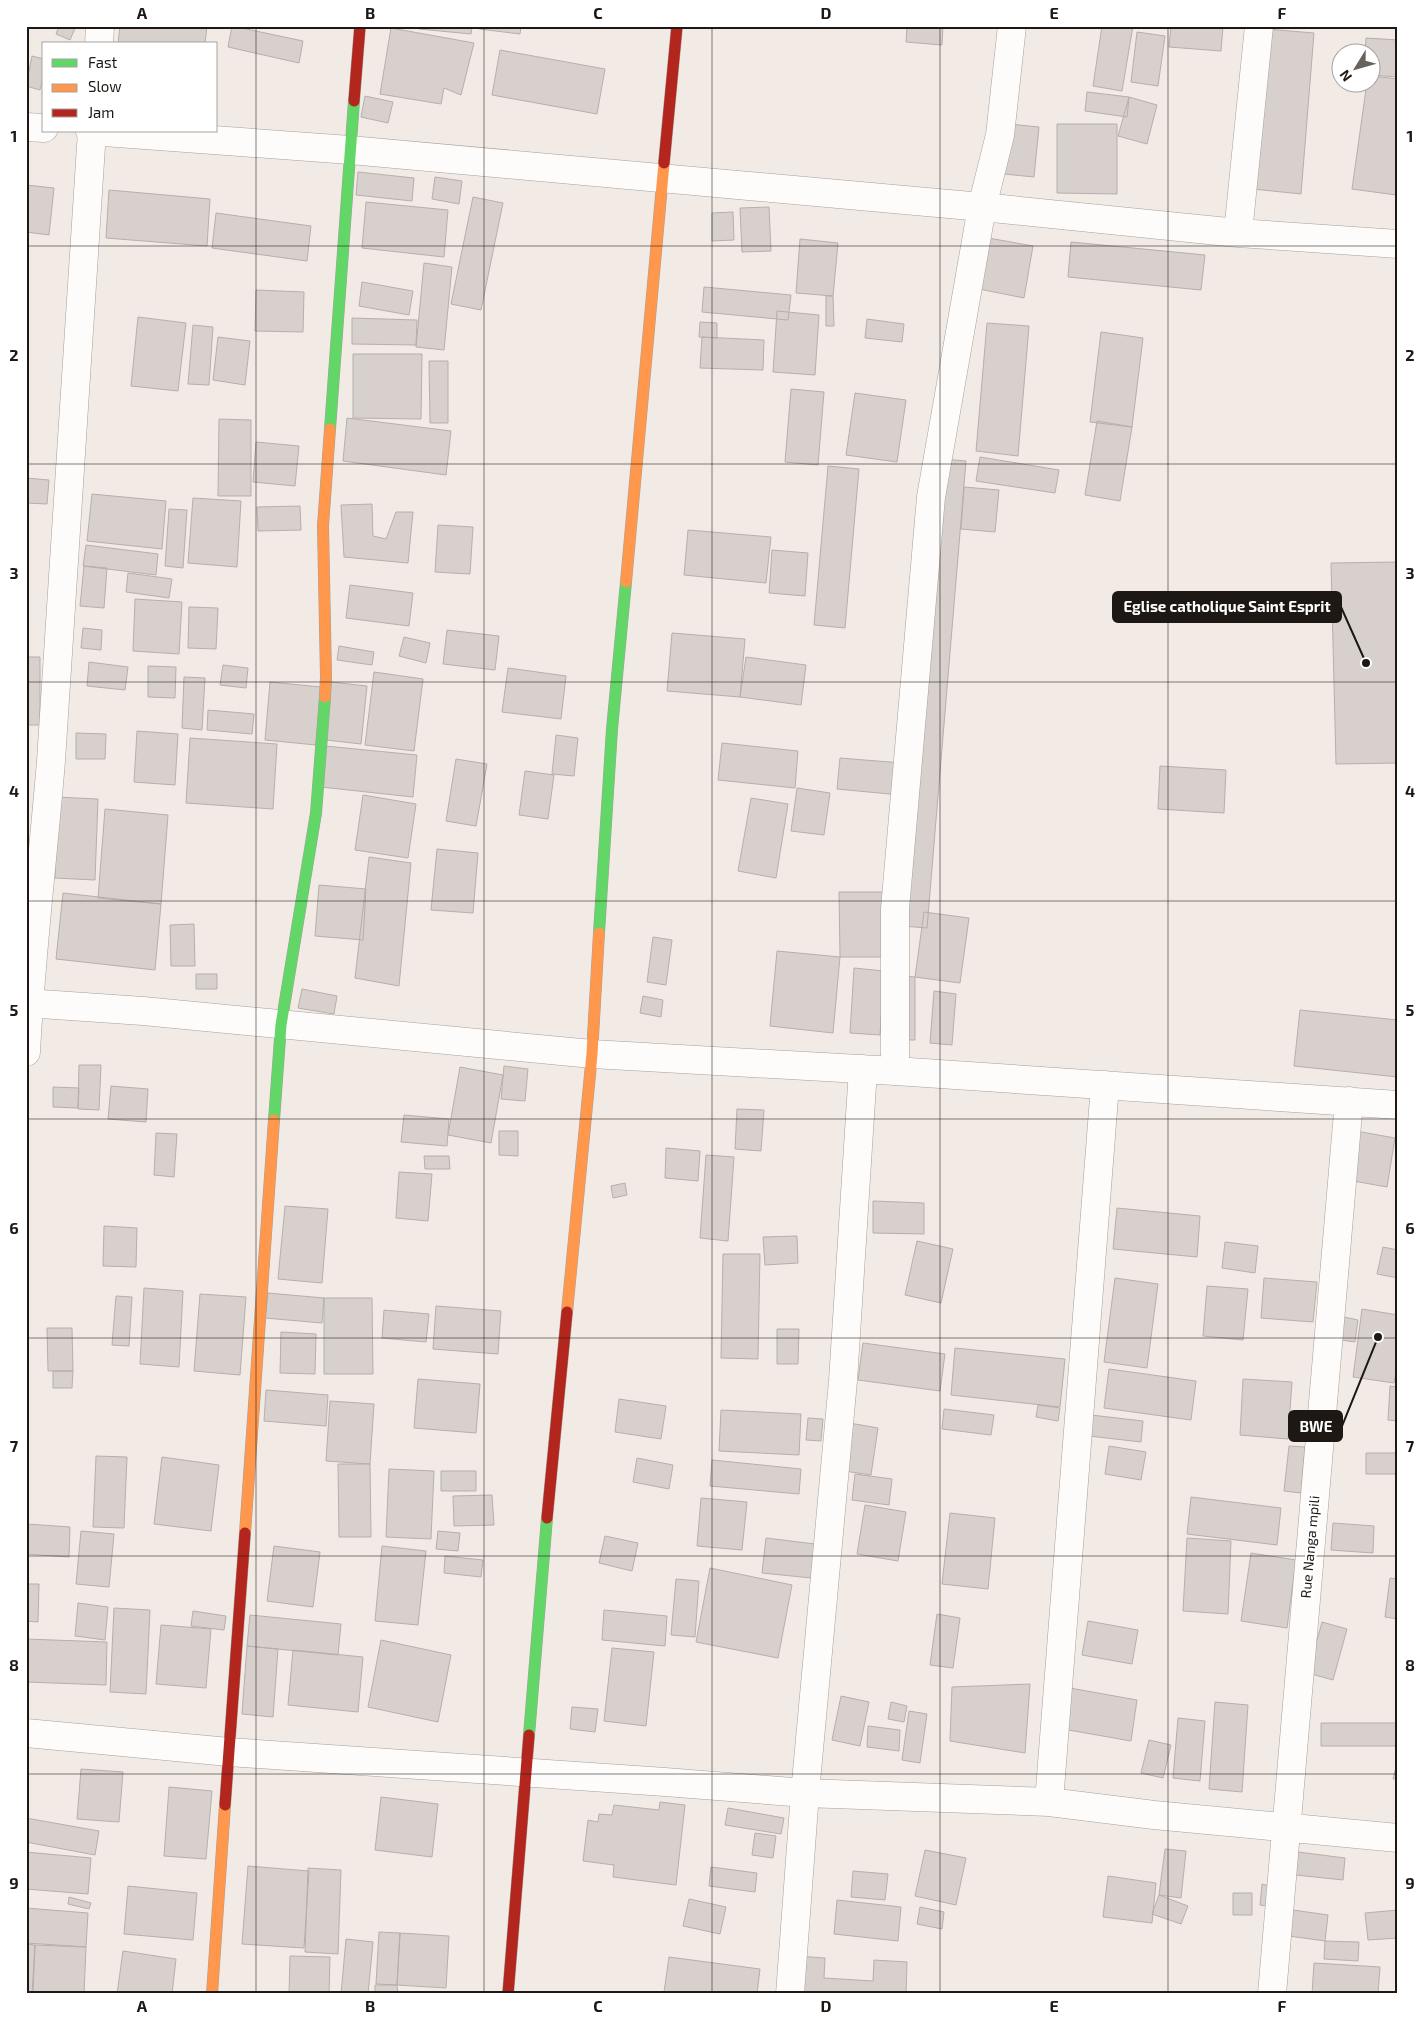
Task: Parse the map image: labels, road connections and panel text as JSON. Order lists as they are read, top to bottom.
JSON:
{
  "streets": {
    "street": ["Rue Nanga mpili"]
  },
  "places": ["Eglise catholique Saint Esprit", "BWE"],
  "legend": ["Fast", "Slow", "Jam"],
  "north": "bottom left",
  "grid": {
    "columns": [
      "A",
      "B",
      "C",
      "D",
      "E",
      "F"
    ],
    "rows": [
      "1",
      "2",
      "3",
      "4",
      "5",
      "6",
      "7",
      "8",
      "9"
    ]
  }
}
